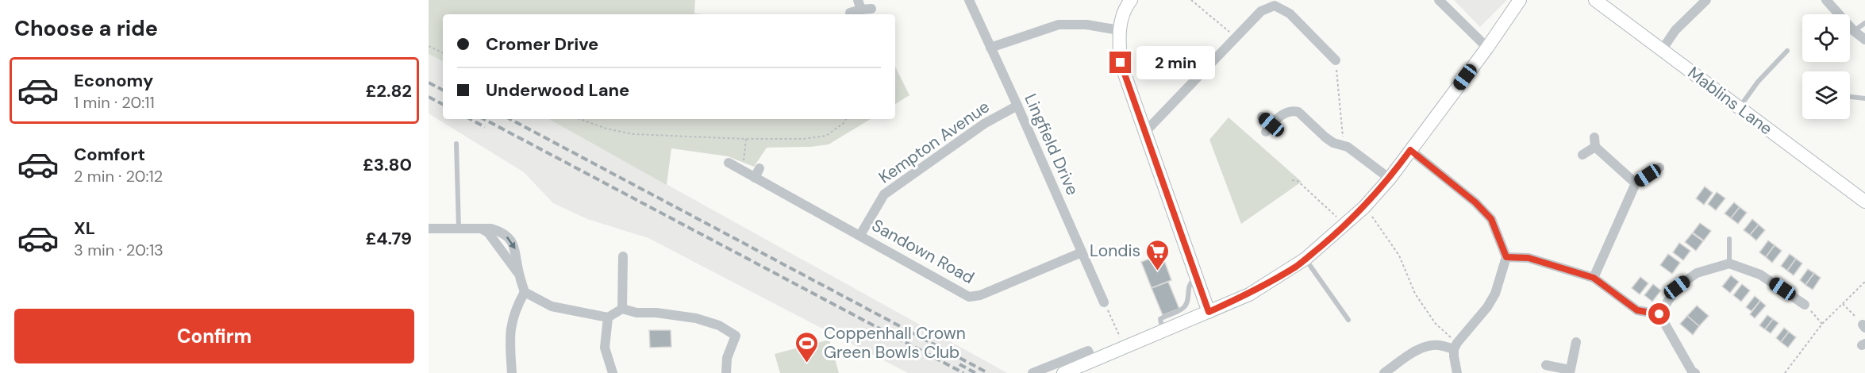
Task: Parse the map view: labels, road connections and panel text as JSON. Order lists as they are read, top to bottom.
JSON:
{
  "streets": {
    "street": [
      "Mablins Lane",
      "Kempton Avenue",
      "Lingfield Drive",
      "Sandown Road"
    ]
  },
  "crossings": [
    ["Kempton Avenue", "Lingfield Drive"],
    ["Kempton Avenue", "Sandown Road"],
    ["Lingfield Drive", "Sandown Road"]
  ],
  "places": {
    "supermarket": ["Londis"],
    "sports": ["Coppenhall Crown Green Bowls Club"]
  },
  "page": {
    "heading": "Choose a ride",
    "banner": ["Cromer Drive", "Underwood Lane"],
    "bubble": "2 min",
    "list": [
      {
        "name": "Economy",
        "note": "1 min · 20:11",
        "value": "£2.82"
      },
      {
        "name": "Comfort",
        "note": "2 min · 20:12",
        "value": "£3.80"
      },
      {
        "name": "XL",
        "note": "3 min · 20:13",
        "value": "£4.79"
      }
    ],
    "buttons": "Confirm"
  }
}
